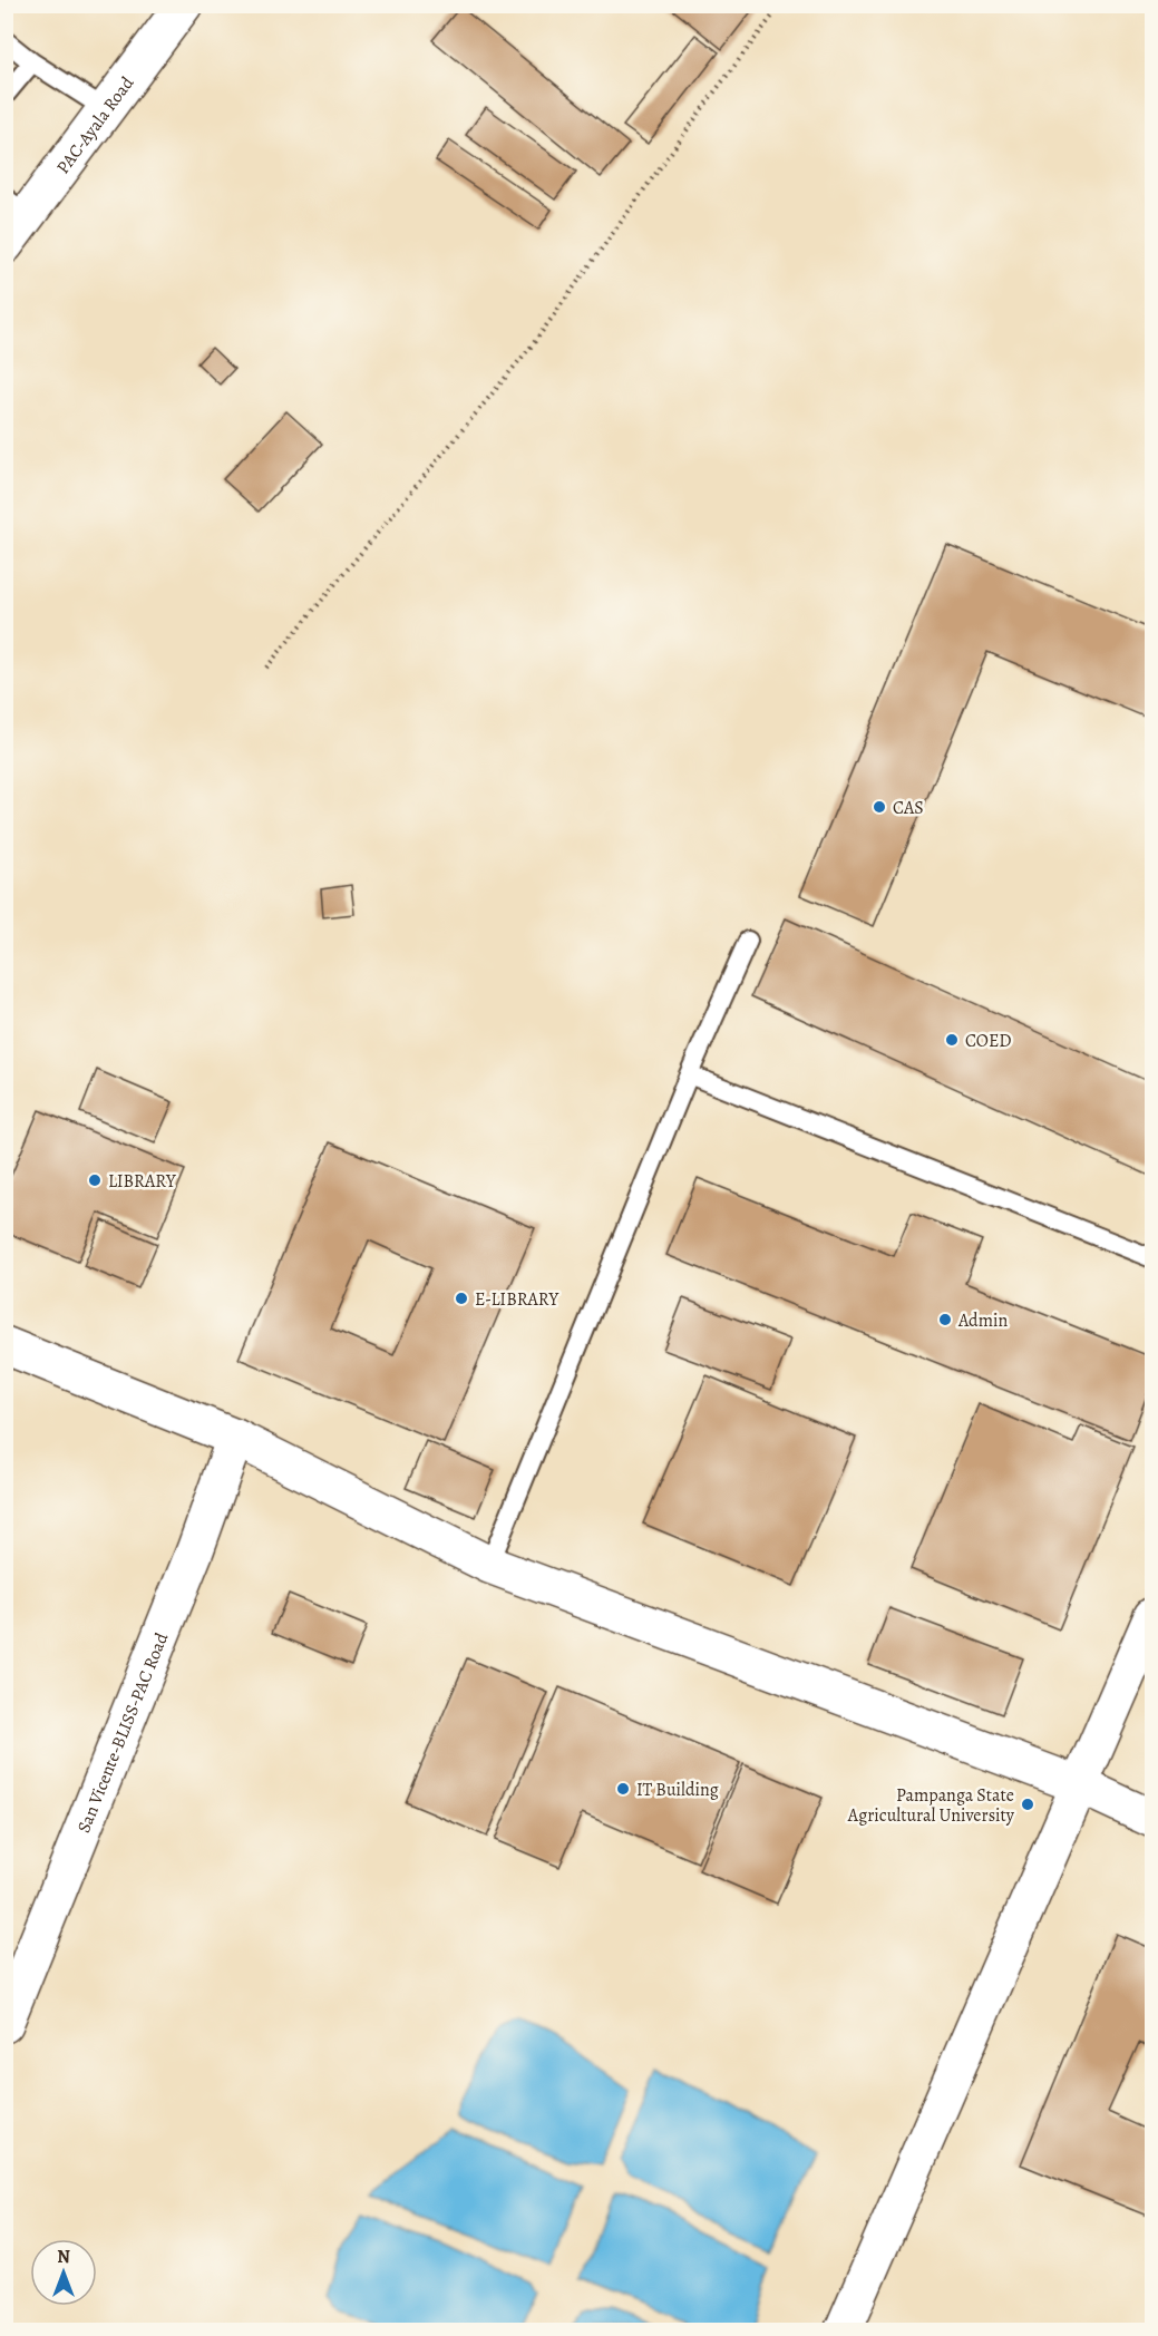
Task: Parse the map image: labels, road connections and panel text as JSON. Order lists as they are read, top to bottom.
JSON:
{
  "streets": {
    "street": ["PAC-Ayala Road", "San Vicente-BLISS-PAC Road"]
  },
  "places": [
    "CAS",
    "COED",
    "LIBRARY",
    "E-LIBRARY",
    "Admin",
    "IT Building",
    "Pampanga State Agricultural University"
  ],
  "north": "top"
}
